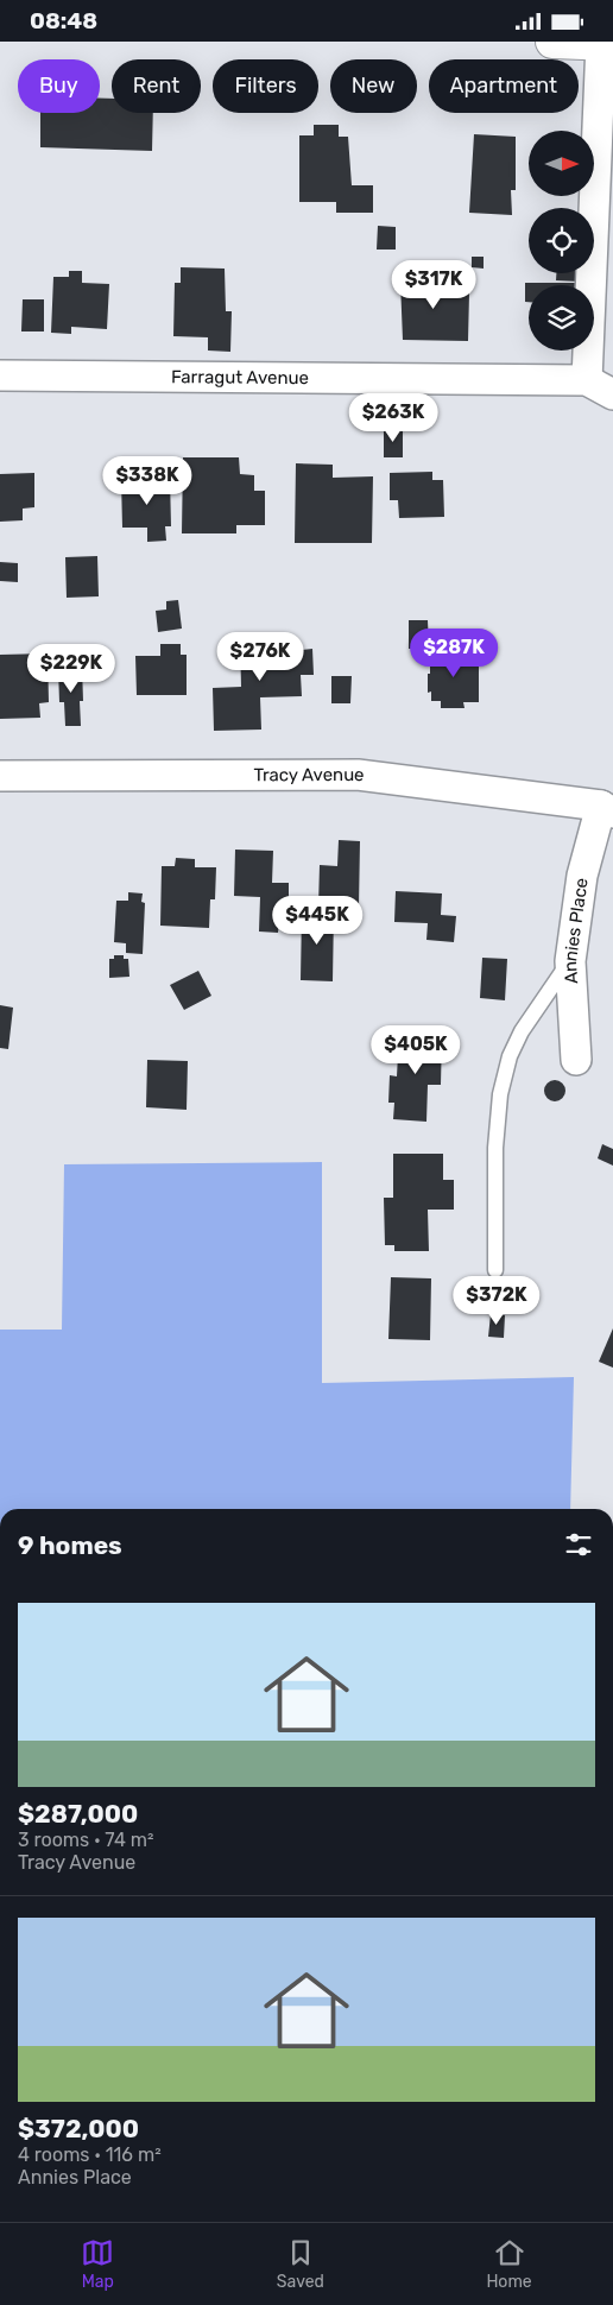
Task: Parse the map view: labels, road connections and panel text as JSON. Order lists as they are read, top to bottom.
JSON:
{
  "streets": {
    "street": ["Farragut Avenue", "Tracy Avenue", "Annies Place"]
  },
  "crossings": [
    ["Tracy Avenue", "Annies Place"]
  ],
  "north": "right",
  "page": {
    "status": "08:48",
    "chip": [
      "Buy",
      "Rent",
      "Filters",
      "New",
      "Apartment"
    ],
    "price": [
      "$317K",
      "$263K",
      "$338K",
      "$287K",
      "$276K",
      "$229K",
      "$445K",
      "$405K",
      "$372K"
    ],
    "heading": "9 homes",
    "list": [
      {
        "name": "$287,000",
        "note": "3 rooms · 74 m² · Tracy Avenue"
      },
      {
        "name": "$372,000",
        "note": "4 rooms · 116 m² · Annies Place"
      }
    ],
    "tabs": ["Map", "Saved", "Home"]
  }
}
